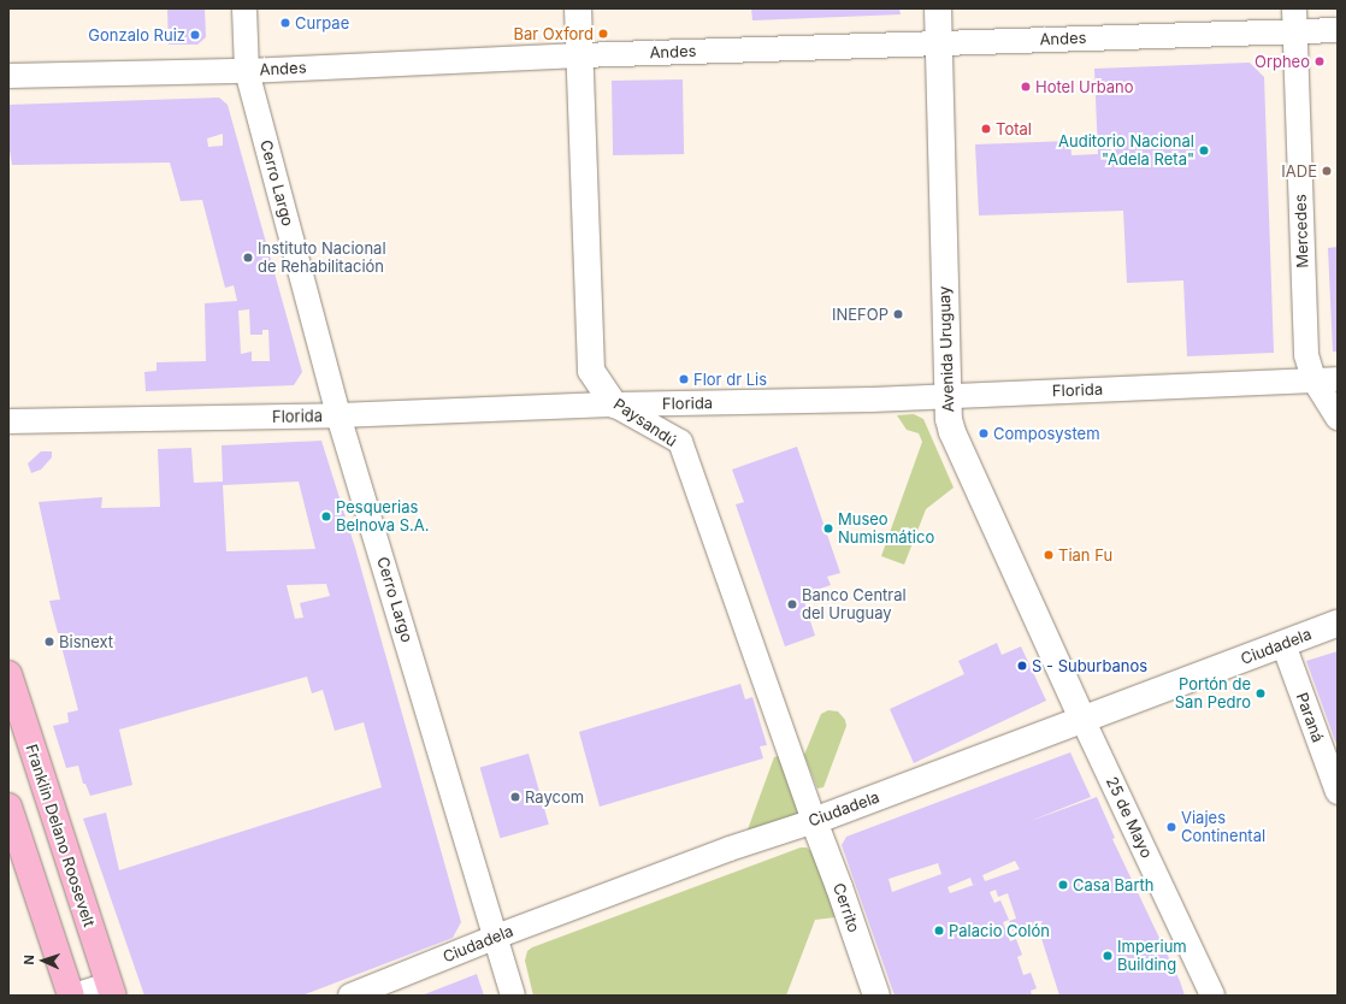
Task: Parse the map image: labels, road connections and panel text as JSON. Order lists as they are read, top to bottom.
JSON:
{
  "streets": {
    "main road": ["Franklin Delano Roosevelt"],
    "street": [
      "Andes",
      "Cerro Largo",
      "Mercedes",
      "Avenida Uruguay",
      "Florida",
      "Paysandú",
      "Ciudadela",
      "Paraná",
      "25 de Mayo",
      "Cerrito"
    ]
  },
  "crossings": [
    ["Andes", "Cerro Largo"],
    ["Andes", "Mercedes"],
    ["Andes", "Avenida Uruguay"],
    ["Andes", "Paysandú"],
    ["Cerro Largo", "Florida"],
    ["Cerro Largo", "Ciudadela"],
    ["Mercedes", "Florida"],
    ["Avenida Uruguay", "Florida"],
    ["Avenida Uruguay", "Ciudadela"],
    ["Avenida Uruguay", "25 de Mayo"],
    ["Florida", "Paysandú"],
    ["Paysandú", "Ciudadela"],
    ["Paysandú", "Cerrito"],
    ["Ciudadela", "Paraná"],
    ["Ciudadela", "25 de Mayo"],
    ["Ciudadela", "Cerrito"]
  ],
  "places": [
    "Curpae",
    "Bar Oxford",
    "Gonzalo Ruiz",
    "Orpheo",
    "Hotel Urbano",
    "Total",
    "Auditorio Nacional \"Adela Reta\"",
    "IADE",
    "Instituto Nacional de Rehabilitación",
    "INEFOP",
    "Flor dr Lis",
    "Composystem",
    "Pesquerias Belnova S.A.",
    "Museo Numismático",
    "Tian Fu",
    "Banco Central del Uruguay",
    "Bisnext",
    "S - Suburbanos",
    "Portón de San Pedro",
    "Raycom",
    "Viajes Continental",
    "Casa Barth",
    "Palacio Colón",
    "Imperium Building"
  ],
  "north": "left"
}
